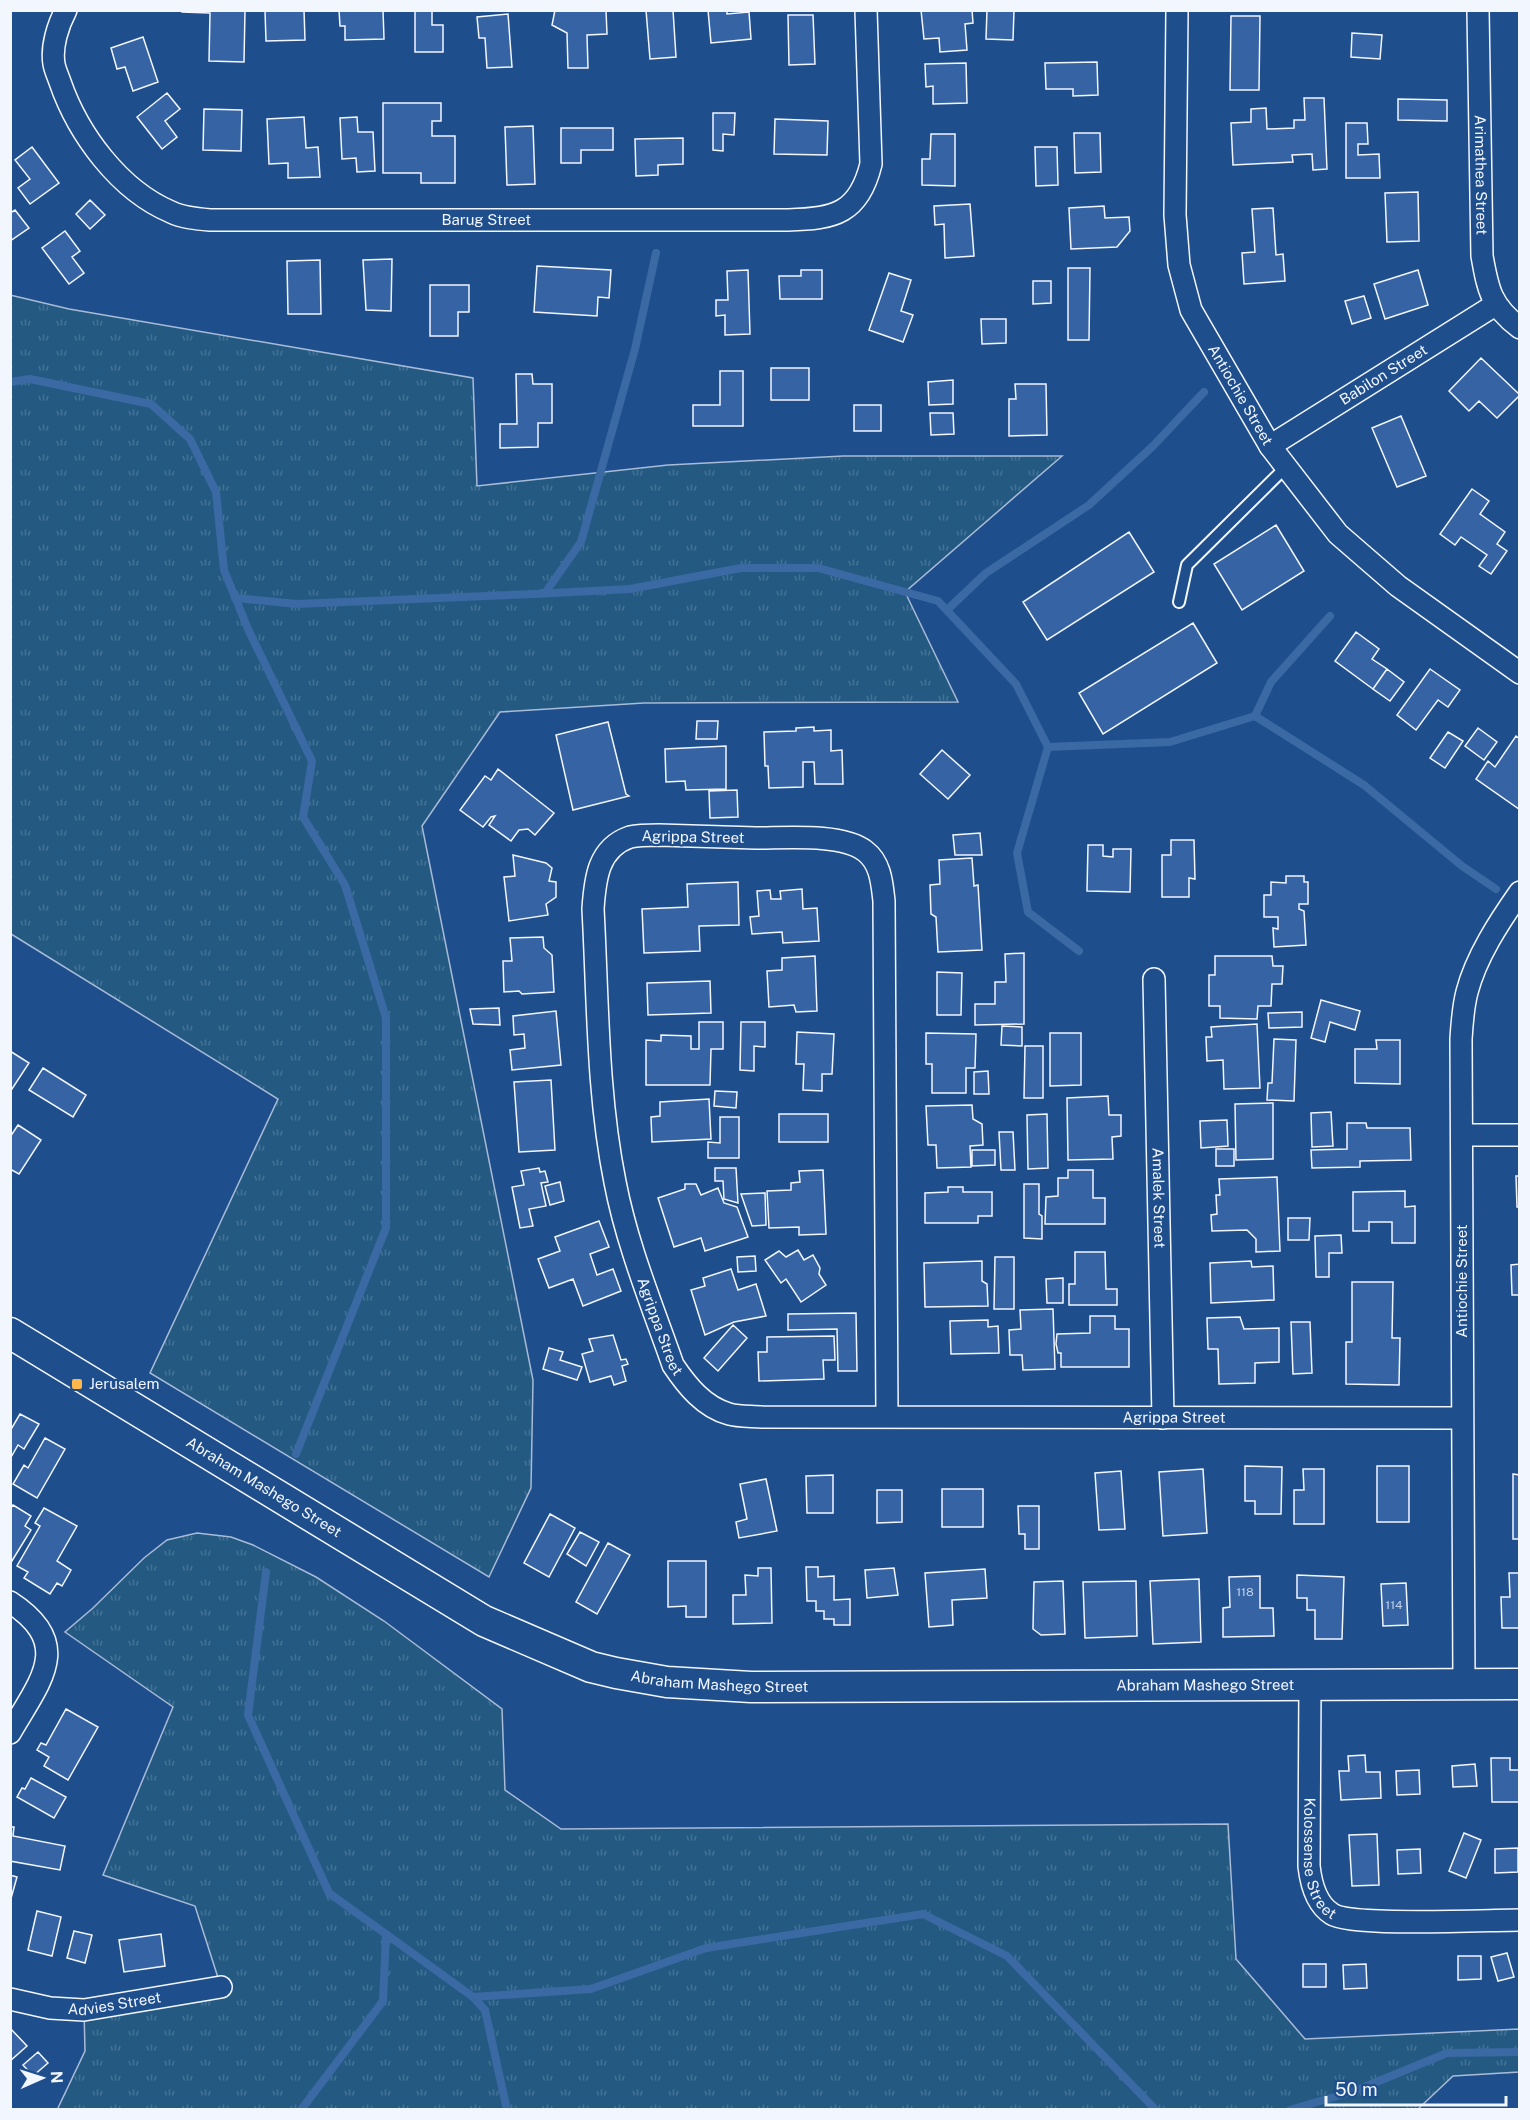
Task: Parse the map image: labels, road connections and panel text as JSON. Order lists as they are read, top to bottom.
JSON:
{
  "streets": {
    "main road": ["Abraham Mashego Street"],
    "street": [
      "Arimathea Street",
      "Barug Street",
      "Babilon Street",
      "Antiochie Street",
      "Agrippa Street",
      "Amalek Street",
      "Kolossense Street",
      "Advies Street"
    ]
  },
  "crossings": [
    ["Arimathea Street", "Babilon Street"],
    ["Babilon Street", "Antiochie Street"],
    ["Antiochie Street", "Agrippa Street"],
    ["Antiochie Street", "Abraham Mashego Street"],
    ["Agrippa Street", "Amalek Street"],
    ["Abraham Mashego Street", "Kolossense Street"]
  ],
  "places": {
    "transit": ["Jerusalem"]
  },
  "house_numbers": ["118", "114"],
  "scale_bar": "50 m",
  "north": "right"
}
